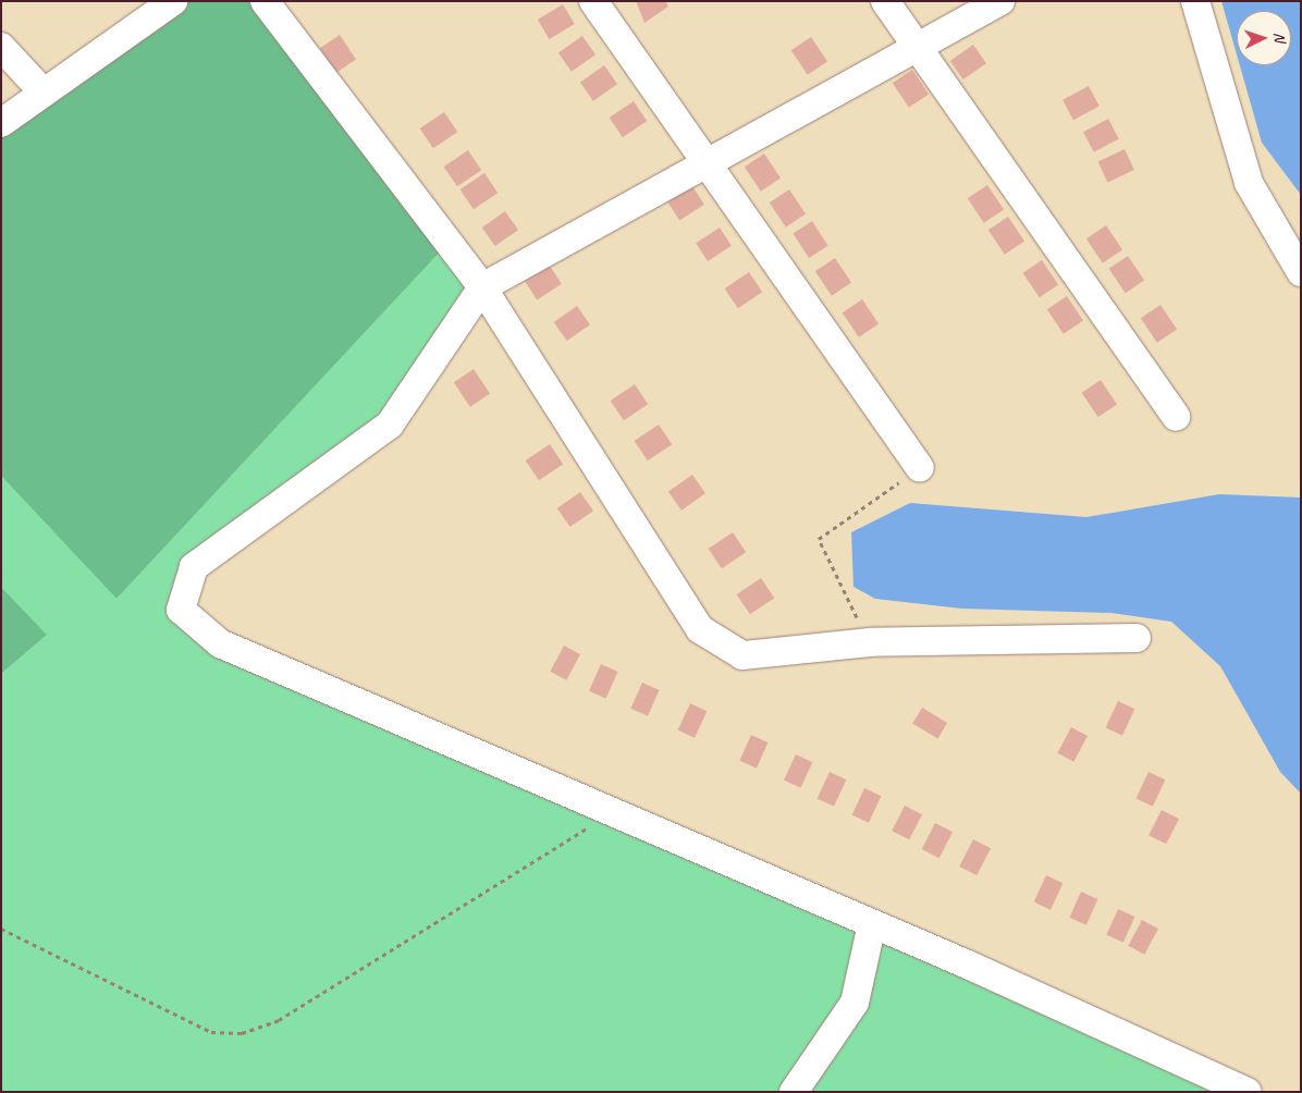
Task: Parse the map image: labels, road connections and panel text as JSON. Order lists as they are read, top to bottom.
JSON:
{
  "north": "right"
}
